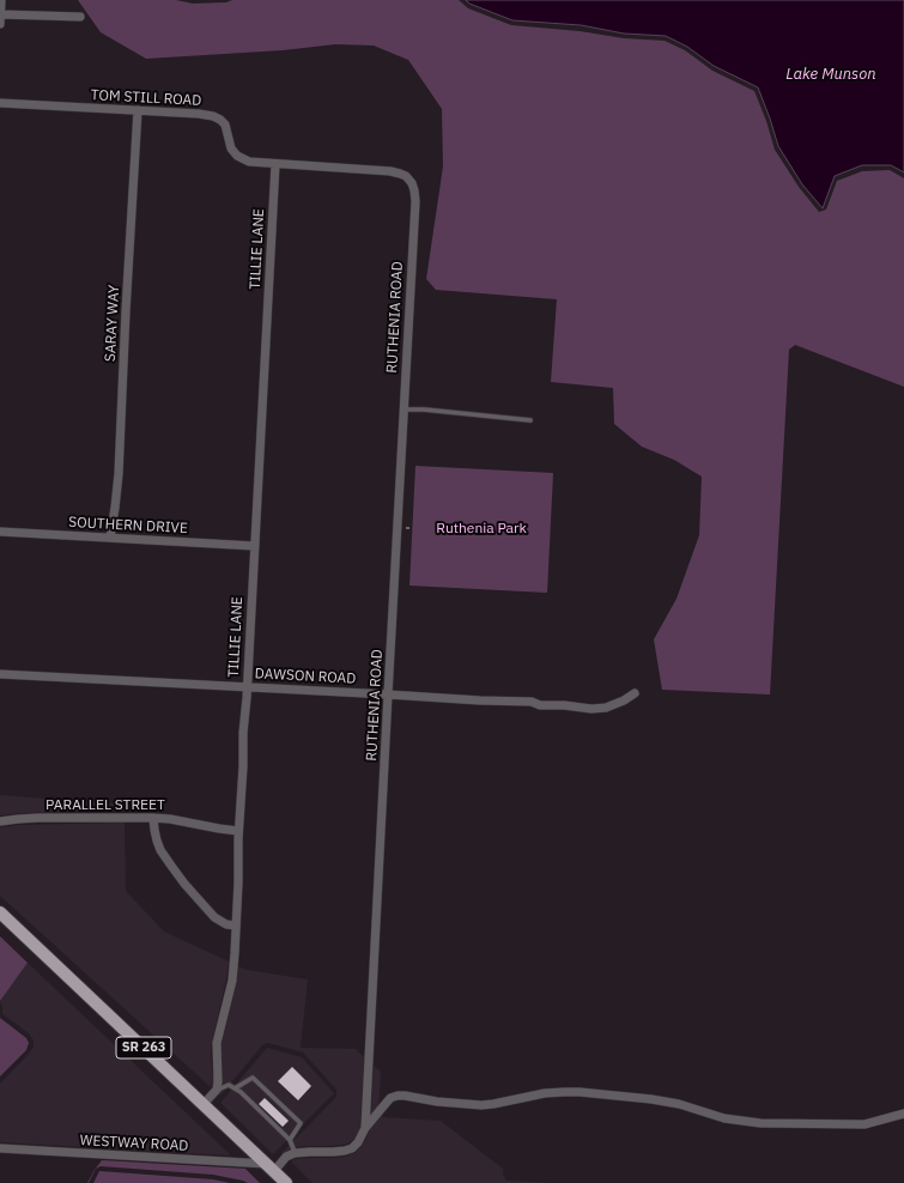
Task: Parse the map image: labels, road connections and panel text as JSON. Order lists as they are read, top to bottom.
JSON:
{
  "streets": {
    "main road": ["SR 263"],
    "street": [
      "TOM STILL ROAD",
      "TILLIE LANE",
      "RUTHENIA ROAD",
      "SARAY WAY",
      "SOUTHERN DRIVE",
      "DAWSON ROAD",
      "PARALLEL STREET",
      "WESTWAY ROAD"
    ]
  },
  "crossings": [
    ["TOM STILL ROAD", "TILLIE LANE"],
    ["TOM STILL ROAD", "RUTHENIA ROAD"],
    ["TOM STILL ROAD", "SARAY WAY"],
    ["TILLIE LANE", "SOUTHERN DRIVE"],
    ["TILLIE LANE", "DAWSON ROAD"],
    ["TILLIE LANE", "PARALLEL STREET"],
    ["RUTHENIA ROAD", "DAWSON ROAD"],
    ["SARAY WAY", "SOUTHERN DRIVE"],
    ["SR 263", "WESTWAY ROAD"]
  ],
  "water": ["Lake Munson"],
  "parks": ["Ruthenia Park"]
}
